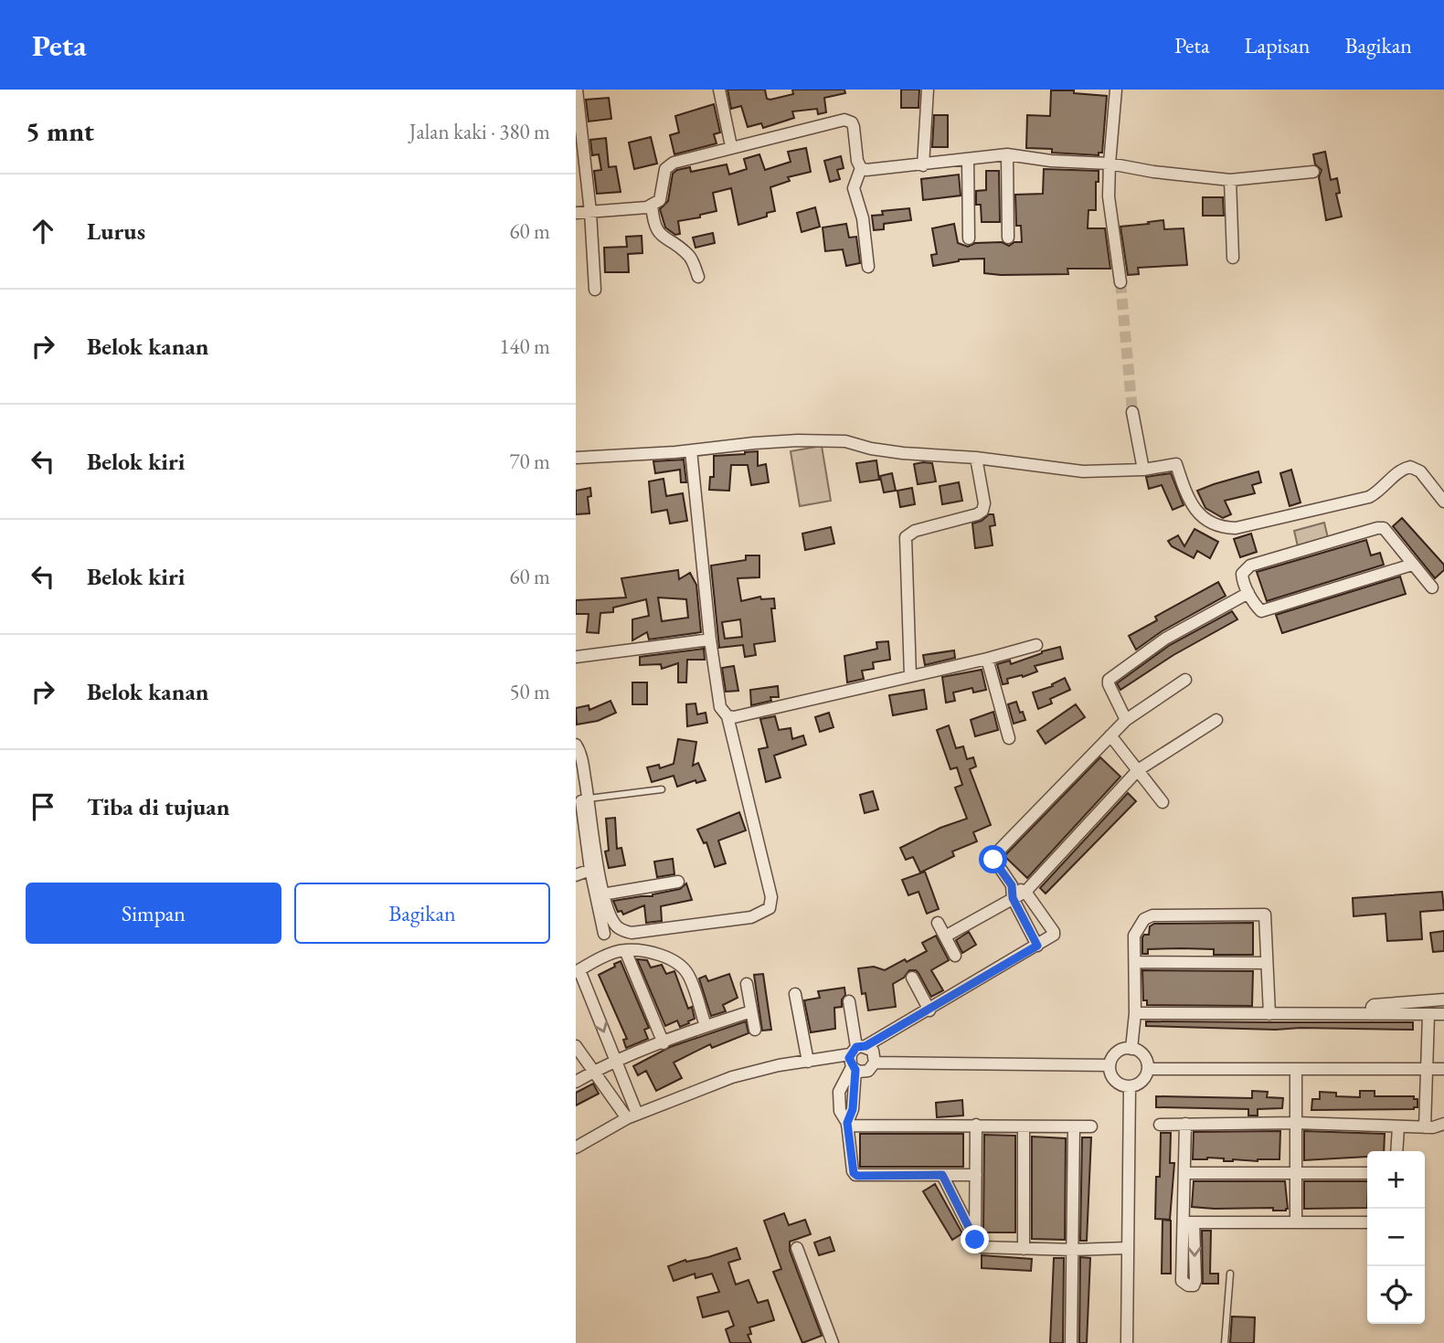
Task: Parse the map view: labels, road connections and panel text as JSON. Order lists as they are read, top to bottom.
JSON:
{
  "page": {
    "header": "Peta",
    "nav": ["Peta", "Lapisan", "Bagikan"],
    "heading": ["5 mnt", "Jalan kaki · 380 m"],
    "list": [
      ["Lurus", "60 m"],
      ["Belok kanan", "140 m"],
      ["Belok kiri", "70 m"],
      ["Belok kiri", "60 m"],
      ["Belok kanan", "50 m"],
      "Tiba di tujuan"
    ],
    "buttons": ["Simpan", "Bagikan"],
    "map_buttons": ["+", "−"]
  }
}
